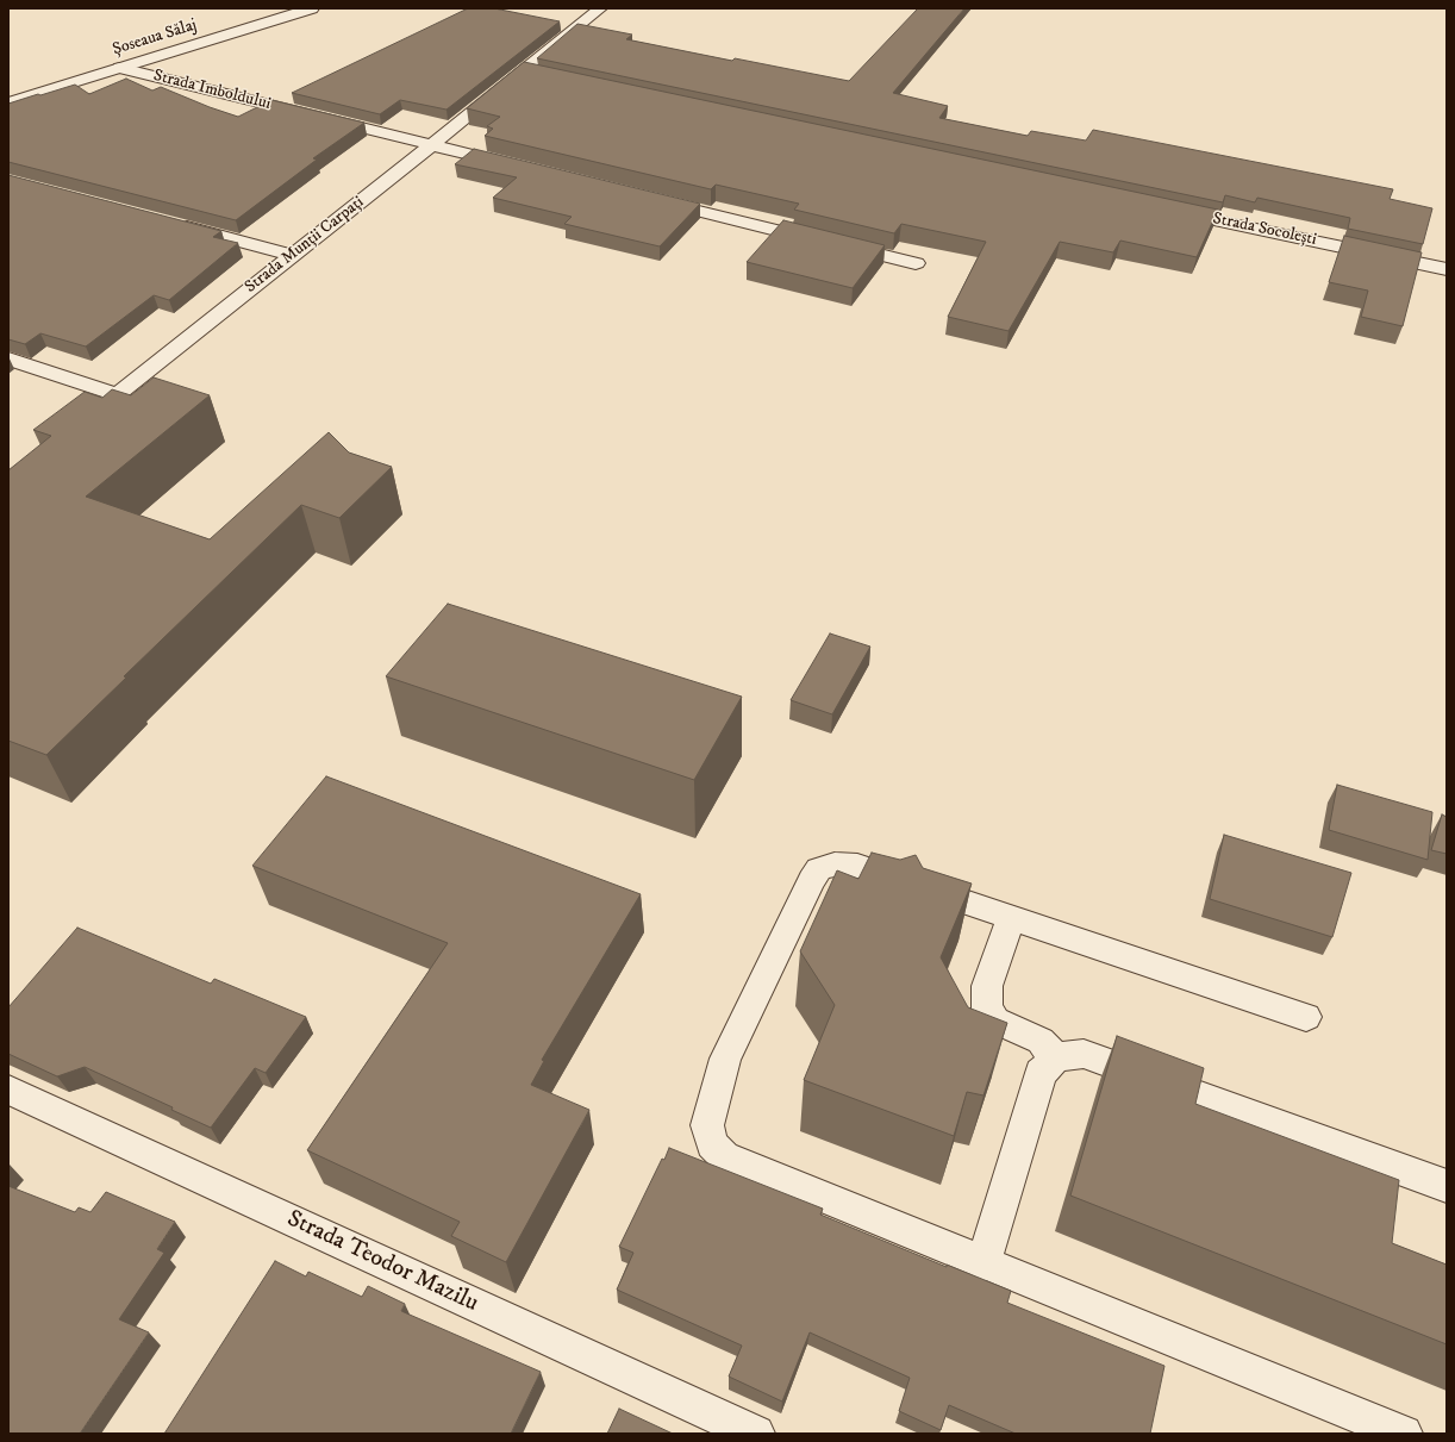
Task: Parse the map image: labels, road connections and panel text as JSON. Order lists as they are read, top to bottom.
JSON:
{
  "streets": {
    "street": [
      "Șoseaua Sălaj",
      "Strada Imboldului",
      "Strada Socolești",
      "Strada Munții Carpați",
      "Strada Teodor Mazilu"
    ]
  },
  "crossings": [
    ["Șoseaua Sălaj", "Strada Imboldului"],
    ["Strada Imboldului", "Strada Munții Carpați"]
  ]
}
